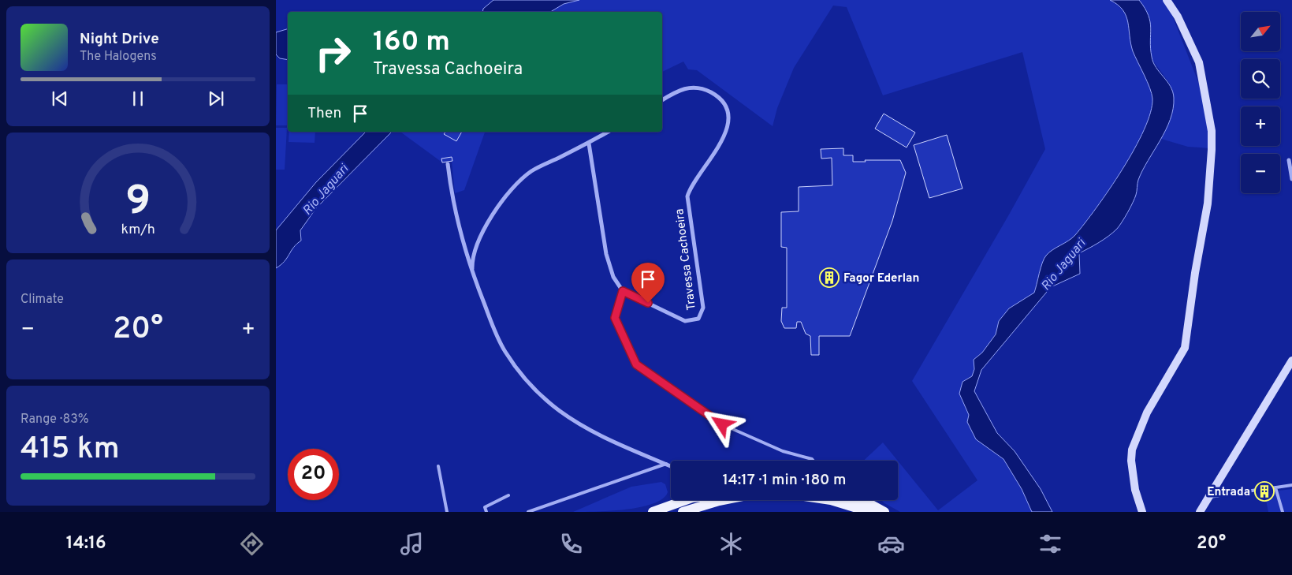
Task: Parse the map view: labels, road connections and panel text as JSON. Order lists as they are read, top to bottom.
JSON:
{
  "streets": {
    "street": ["Travessa Cachoeira"]
  },
  "water": ["Rio Jaguari"],
  "places": {
    "building": ["Fagor Ederlan", "Entrada"]
  },
  "north": "top right",
  "page": {
    "map_buttons": ["+", "−"],
    "turn": ["160 m", "Travessa Cachoeira"],
    "song": ["Night Drive", "The Halogens"],
    "then": "Then",
    "tile": [
      "Climate",
      ["Range · 83%", "415 km"]
    ],
    "heat": ["−", "20°", "+"],
    "limit": "20",
    "trip": "14:17 · 1 min · 180 m",
    "tabs": ["14:16", "20°"],
    "gauge": ["9", "km/h"]
  }
}
